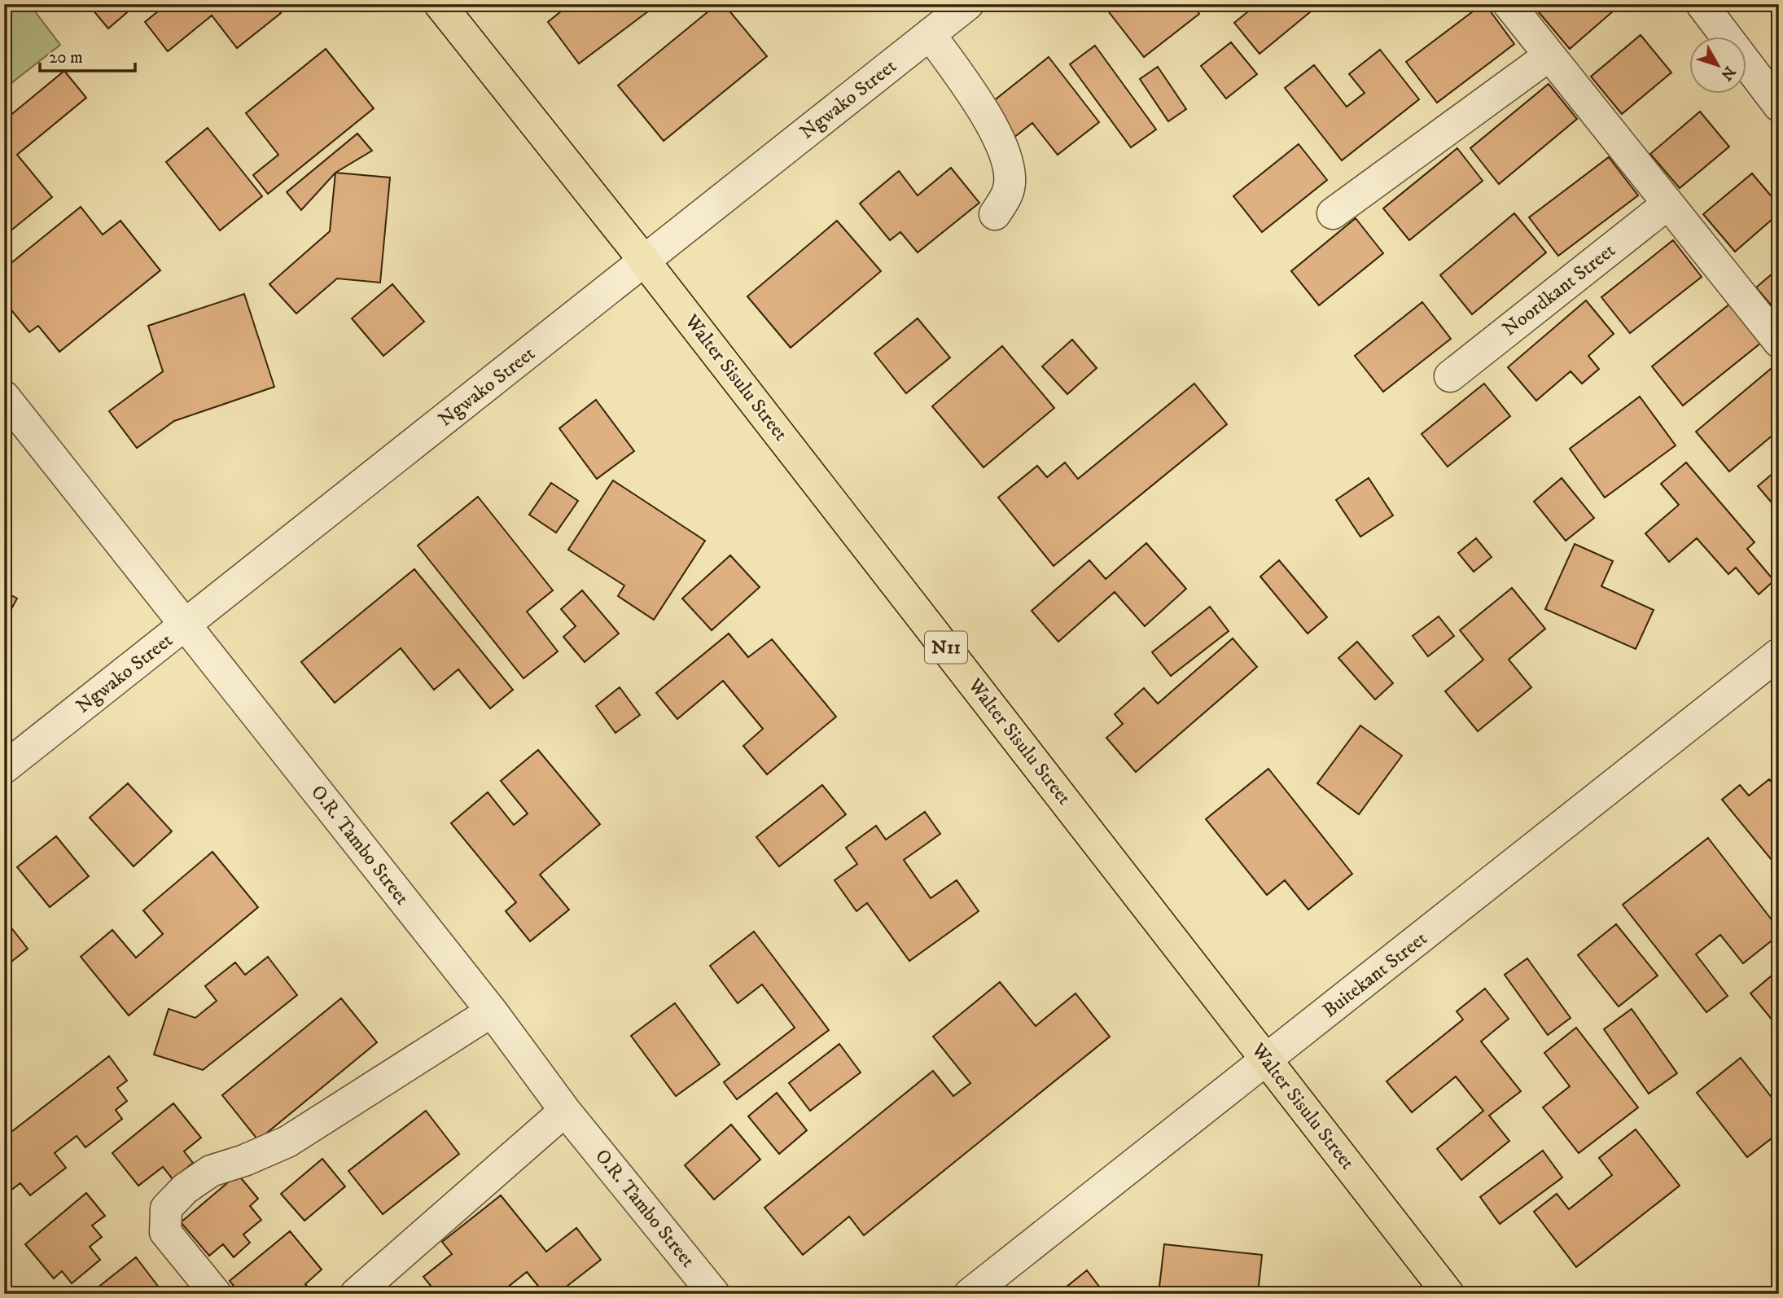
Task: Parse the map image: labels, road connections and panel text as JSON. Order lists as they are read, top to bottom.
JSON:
{
  "streets": {
    "highway": ["Walter Sisulu Street", "N11"],
    "street": [
      "Ngwako Street",
      "Noordkant Street",
      "O.R. Tambo Street",
      "Buitekant Street"
    ]
  },
  "crossings": [
    ["Ngwako Street", "Walter Sisulu Street"],
    ["Ngwako Street", "O.R. Tambo Street"],
    ["Walter Sisulu Street", "Buitekant Street"]
  ],
  "scale_bar": "20 m",
  "north": "bottom right"
}
